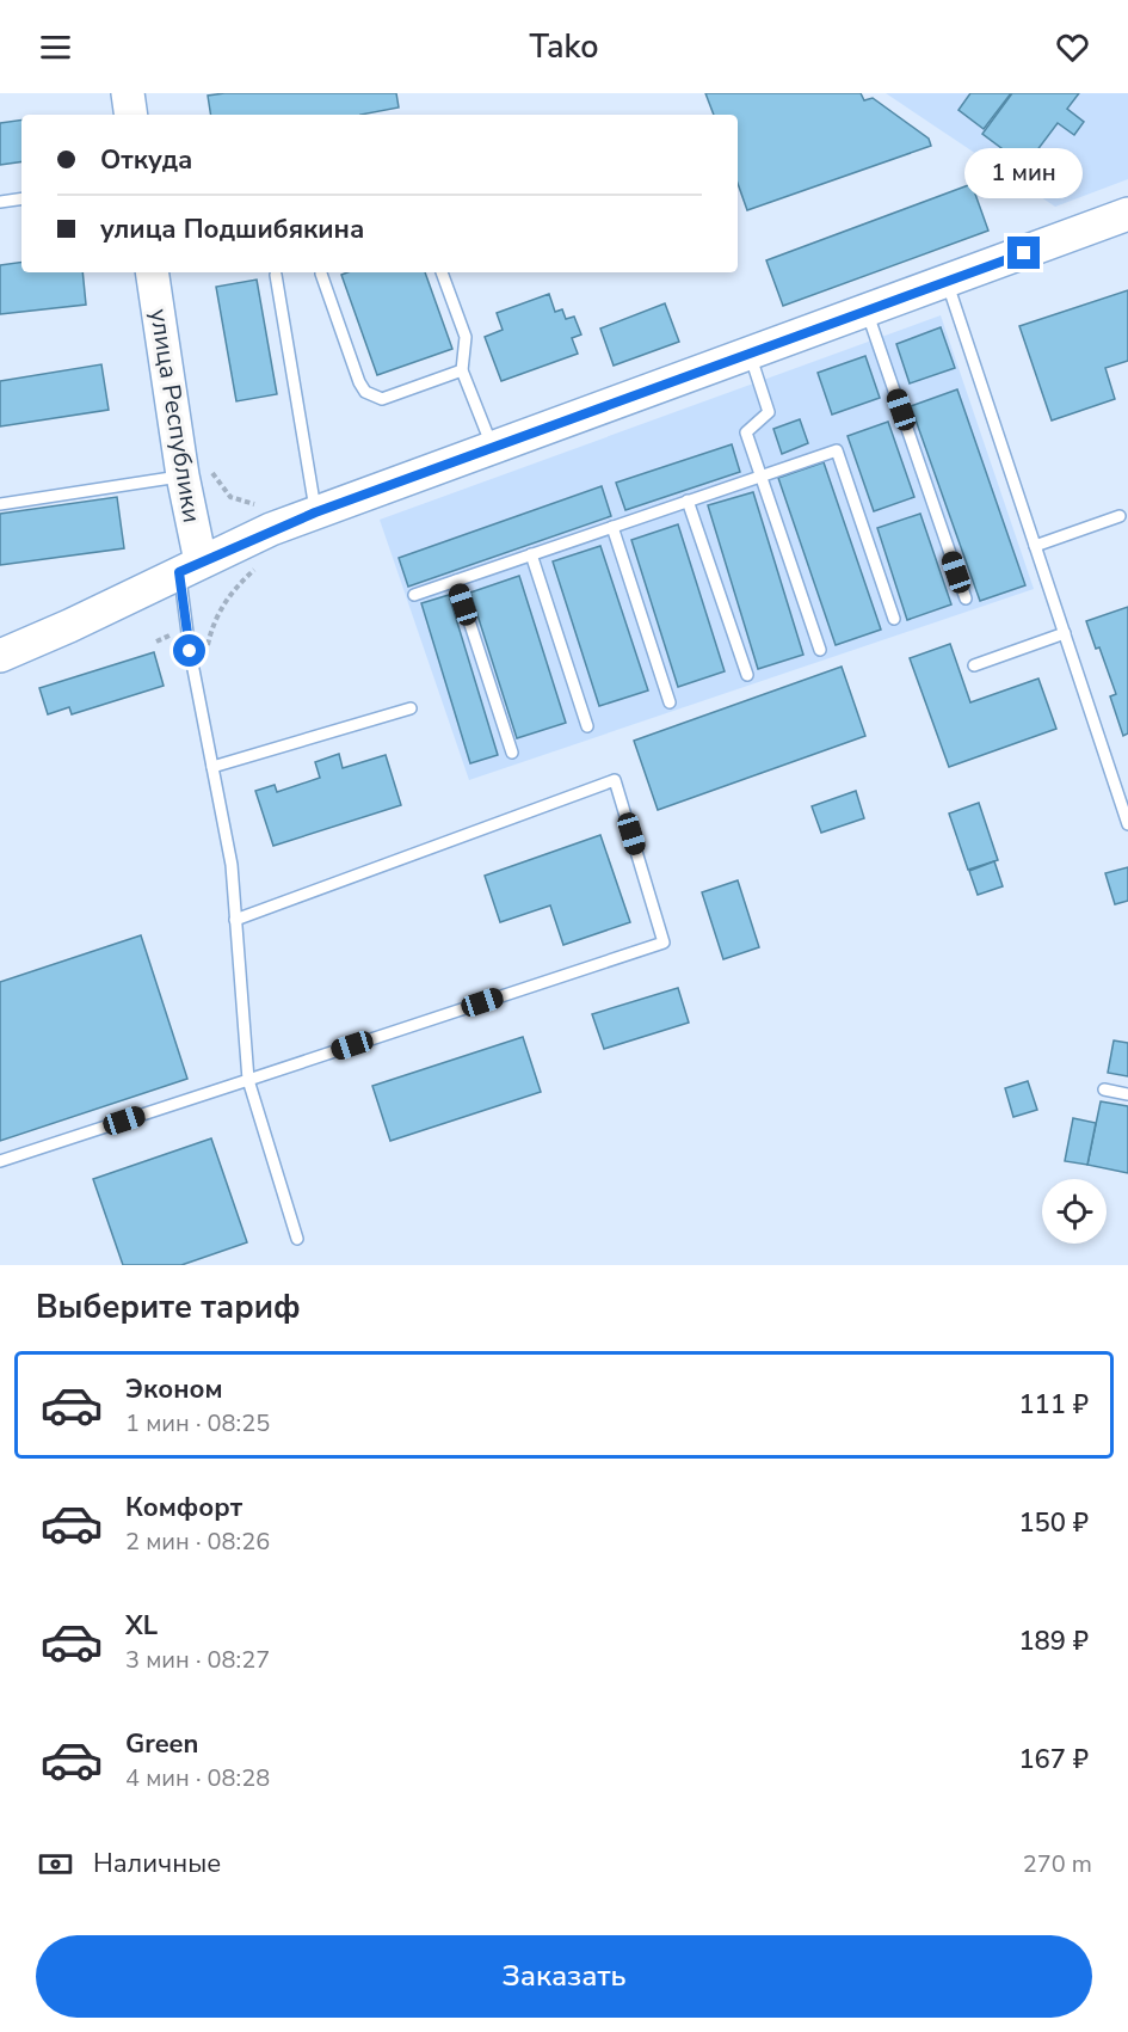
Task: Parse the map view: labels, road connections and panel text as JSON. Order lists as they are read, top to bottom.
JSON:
{
  "streets": {
    "main road": ["улица Республики"]
  },
  "page": {
    "header": "Tako",
    "banner": ["Откуда", "улица Подшибякина"],
    "bubble": "1 мин",
    "heading": "Выберите тариф",
    "list": [
      {
        "name": "Эконом",
        "note": "1 мин · 08:25",
        "value": "111 ₽"
      },
      {
        "name": "Комфорт",
        "note": "2 мин · 08:26",
        "value": "150 ₽"
      },
      {
        "name": "XL",
        "note": "3 мин · 08:27",
        "value": "189 ₽"
      },
      {
        "name": "Green",
        "note": "4 мин · 08:28",
        "value": "167 ₽"
      }
    ],
    "pay": ["Наличные", "270 m"],
    "buttons": "Заказать"
  }
}
